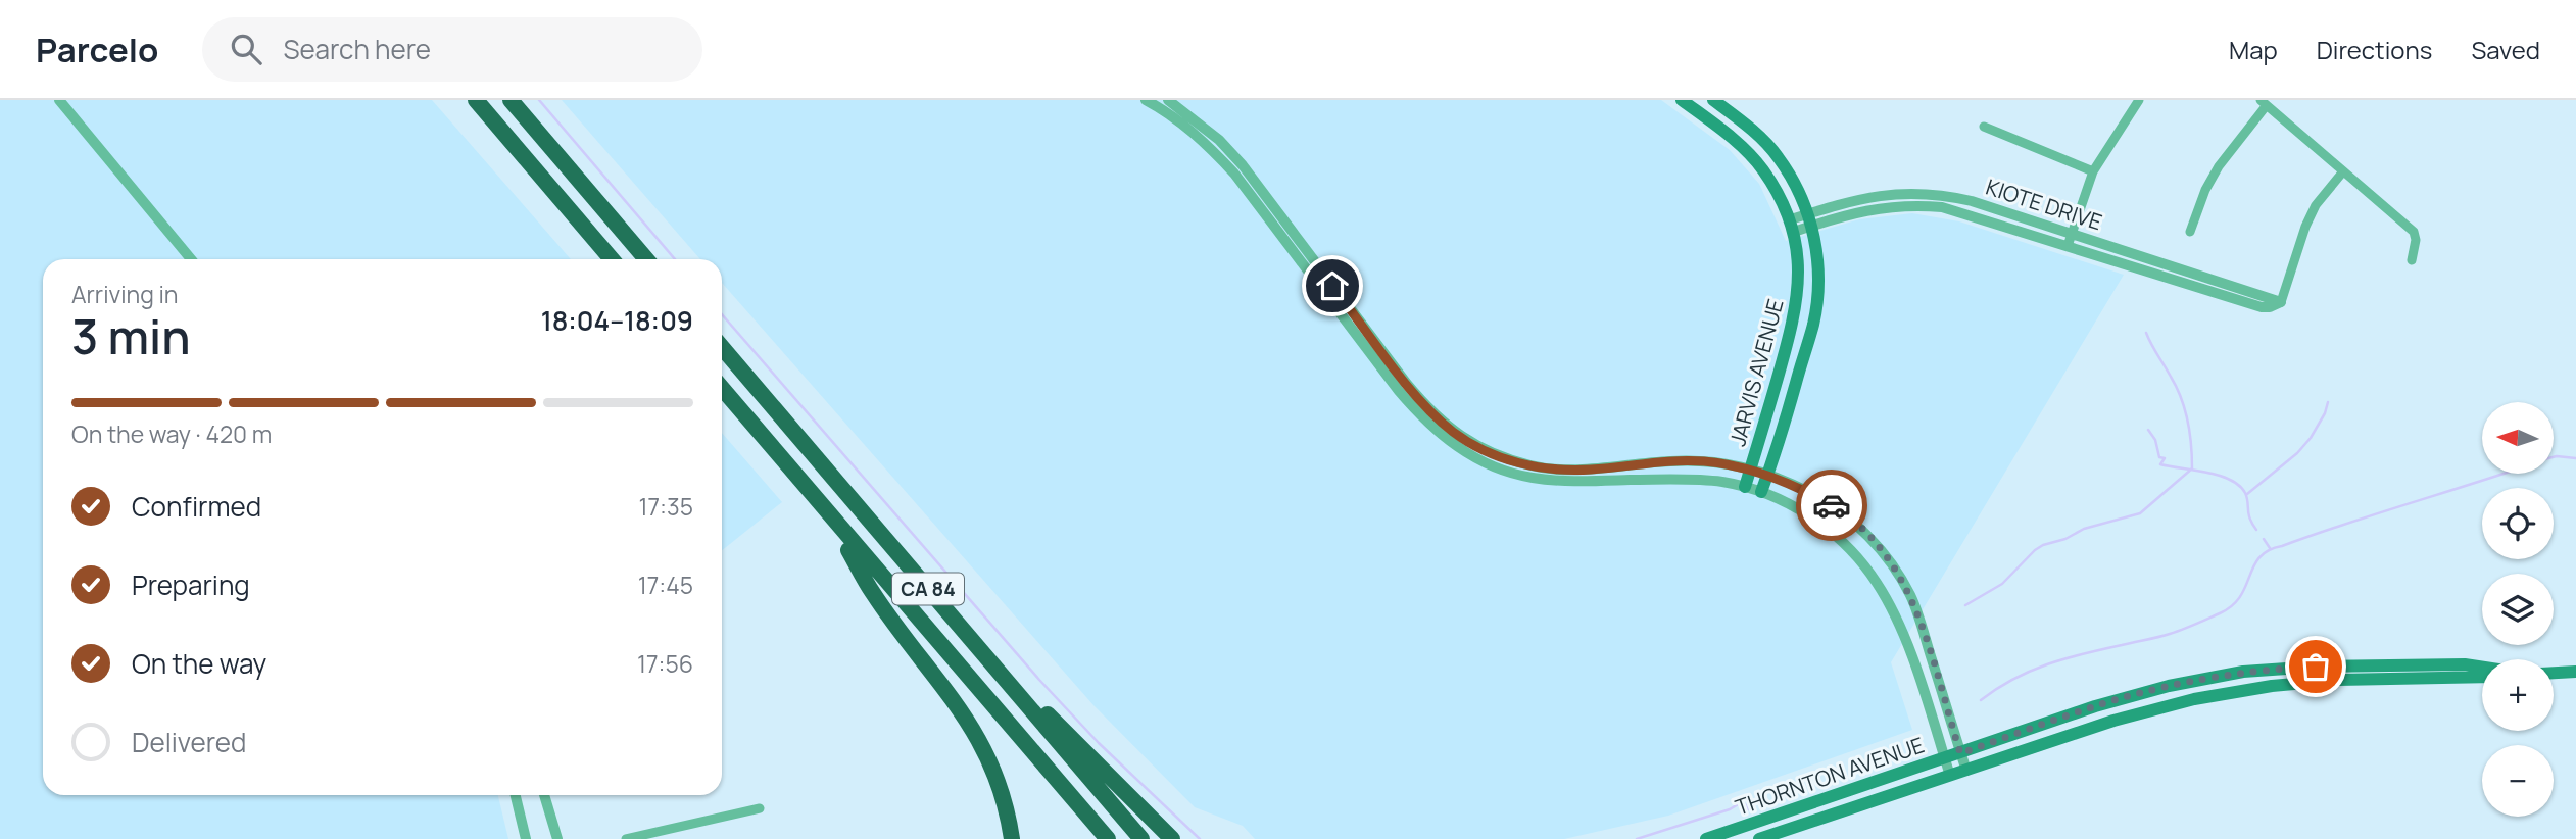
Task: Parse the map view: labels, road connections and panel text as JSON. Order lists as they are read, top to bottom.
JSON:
{
  "streets": {
    "highway": ["CA 84"],
    "main road": ["JARVIS AVENUE", "THORNTON AVENUE"],
    "street": ["KIOTE DRIVE"]
  },
  "crossings": [
    ["KIOTE DRIVE", "JARVIS AVENUE"]
  ],
  "north": "left",
  "page": {
    "header": "Parcelo",
    "search": "Search here",
    "nav": ["Map", "Directions", "Saved"],
    "heading": ["3 min", "Arriving in", "18:04–18:09"],
    "bar": "On the way · 420 m",
    "map_buttons": ["+", "−"],
    "list": [
      ["Confirmed", "17:35"],
      ["Preparing", "17:45"],
      ["On the way", "17:56"],
      "Delivered"
    ]
  }
}
